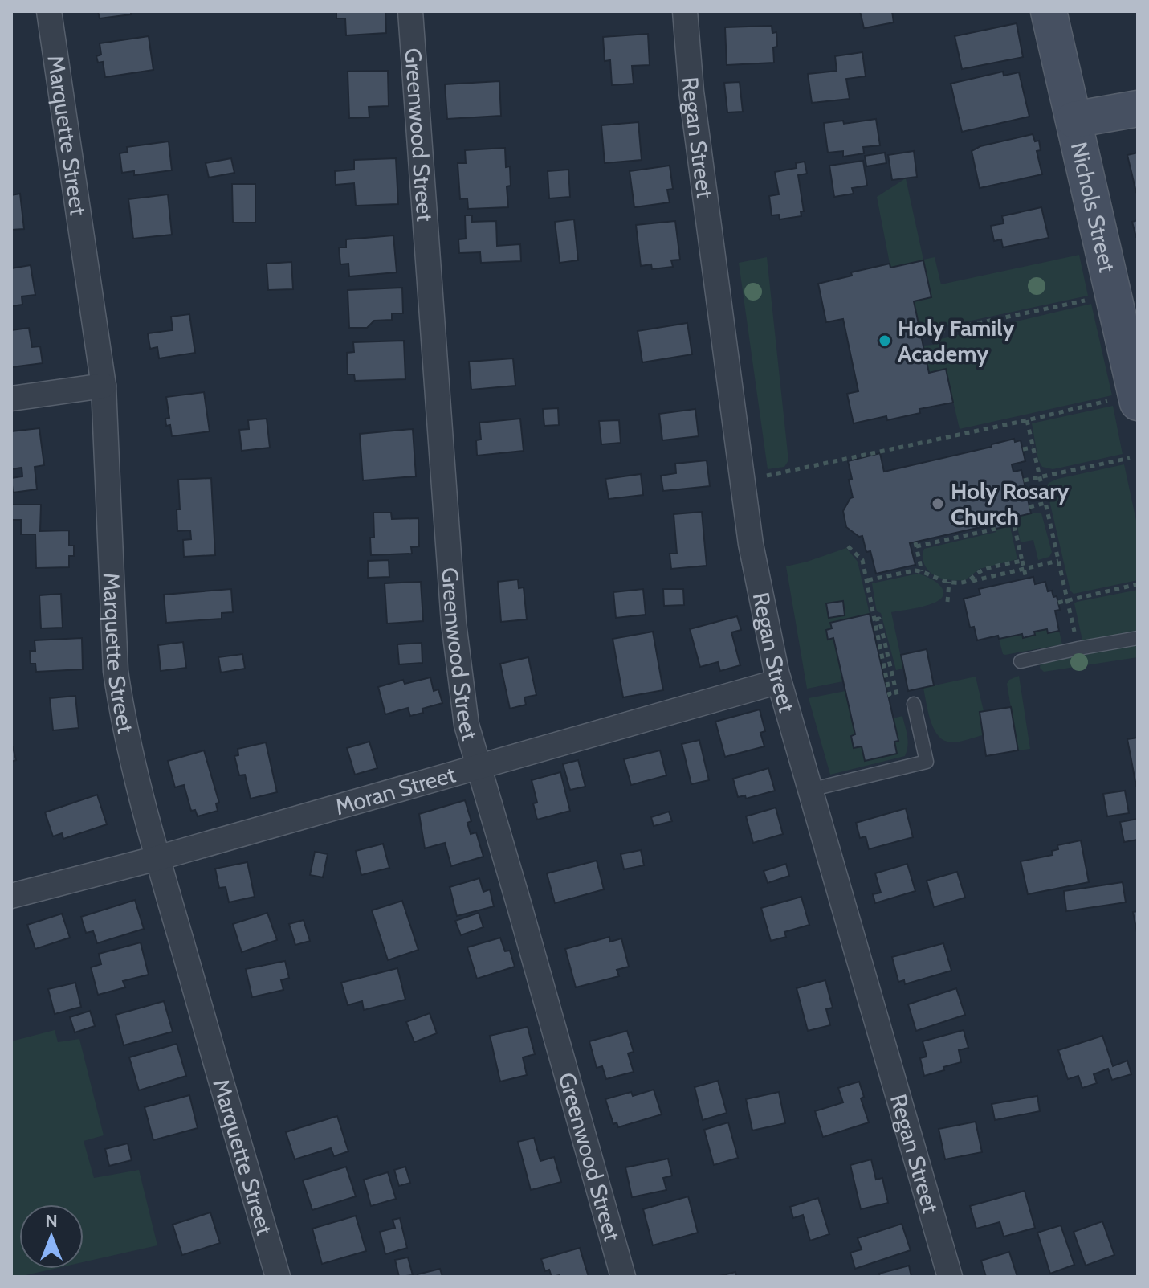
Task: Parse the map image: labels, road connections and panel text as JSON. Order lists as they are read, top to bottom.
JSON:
{
  "streets": {
    "street": [
      "Marquette Street",
      "Greenwood Street",
      "Regan Street",
      "Nichols Street",
      "Moran Street"
    ]
  },
  "crossings": [
    ["Marquette Street", "Moran Street"],
    ["Greenwood Street", "Moran Street"],
    ["Regan Street", "Moran Street"]
  ],
  "places": ["Holy Family Academy", "Holy Rosary Church"],
  "north": "top"
}
